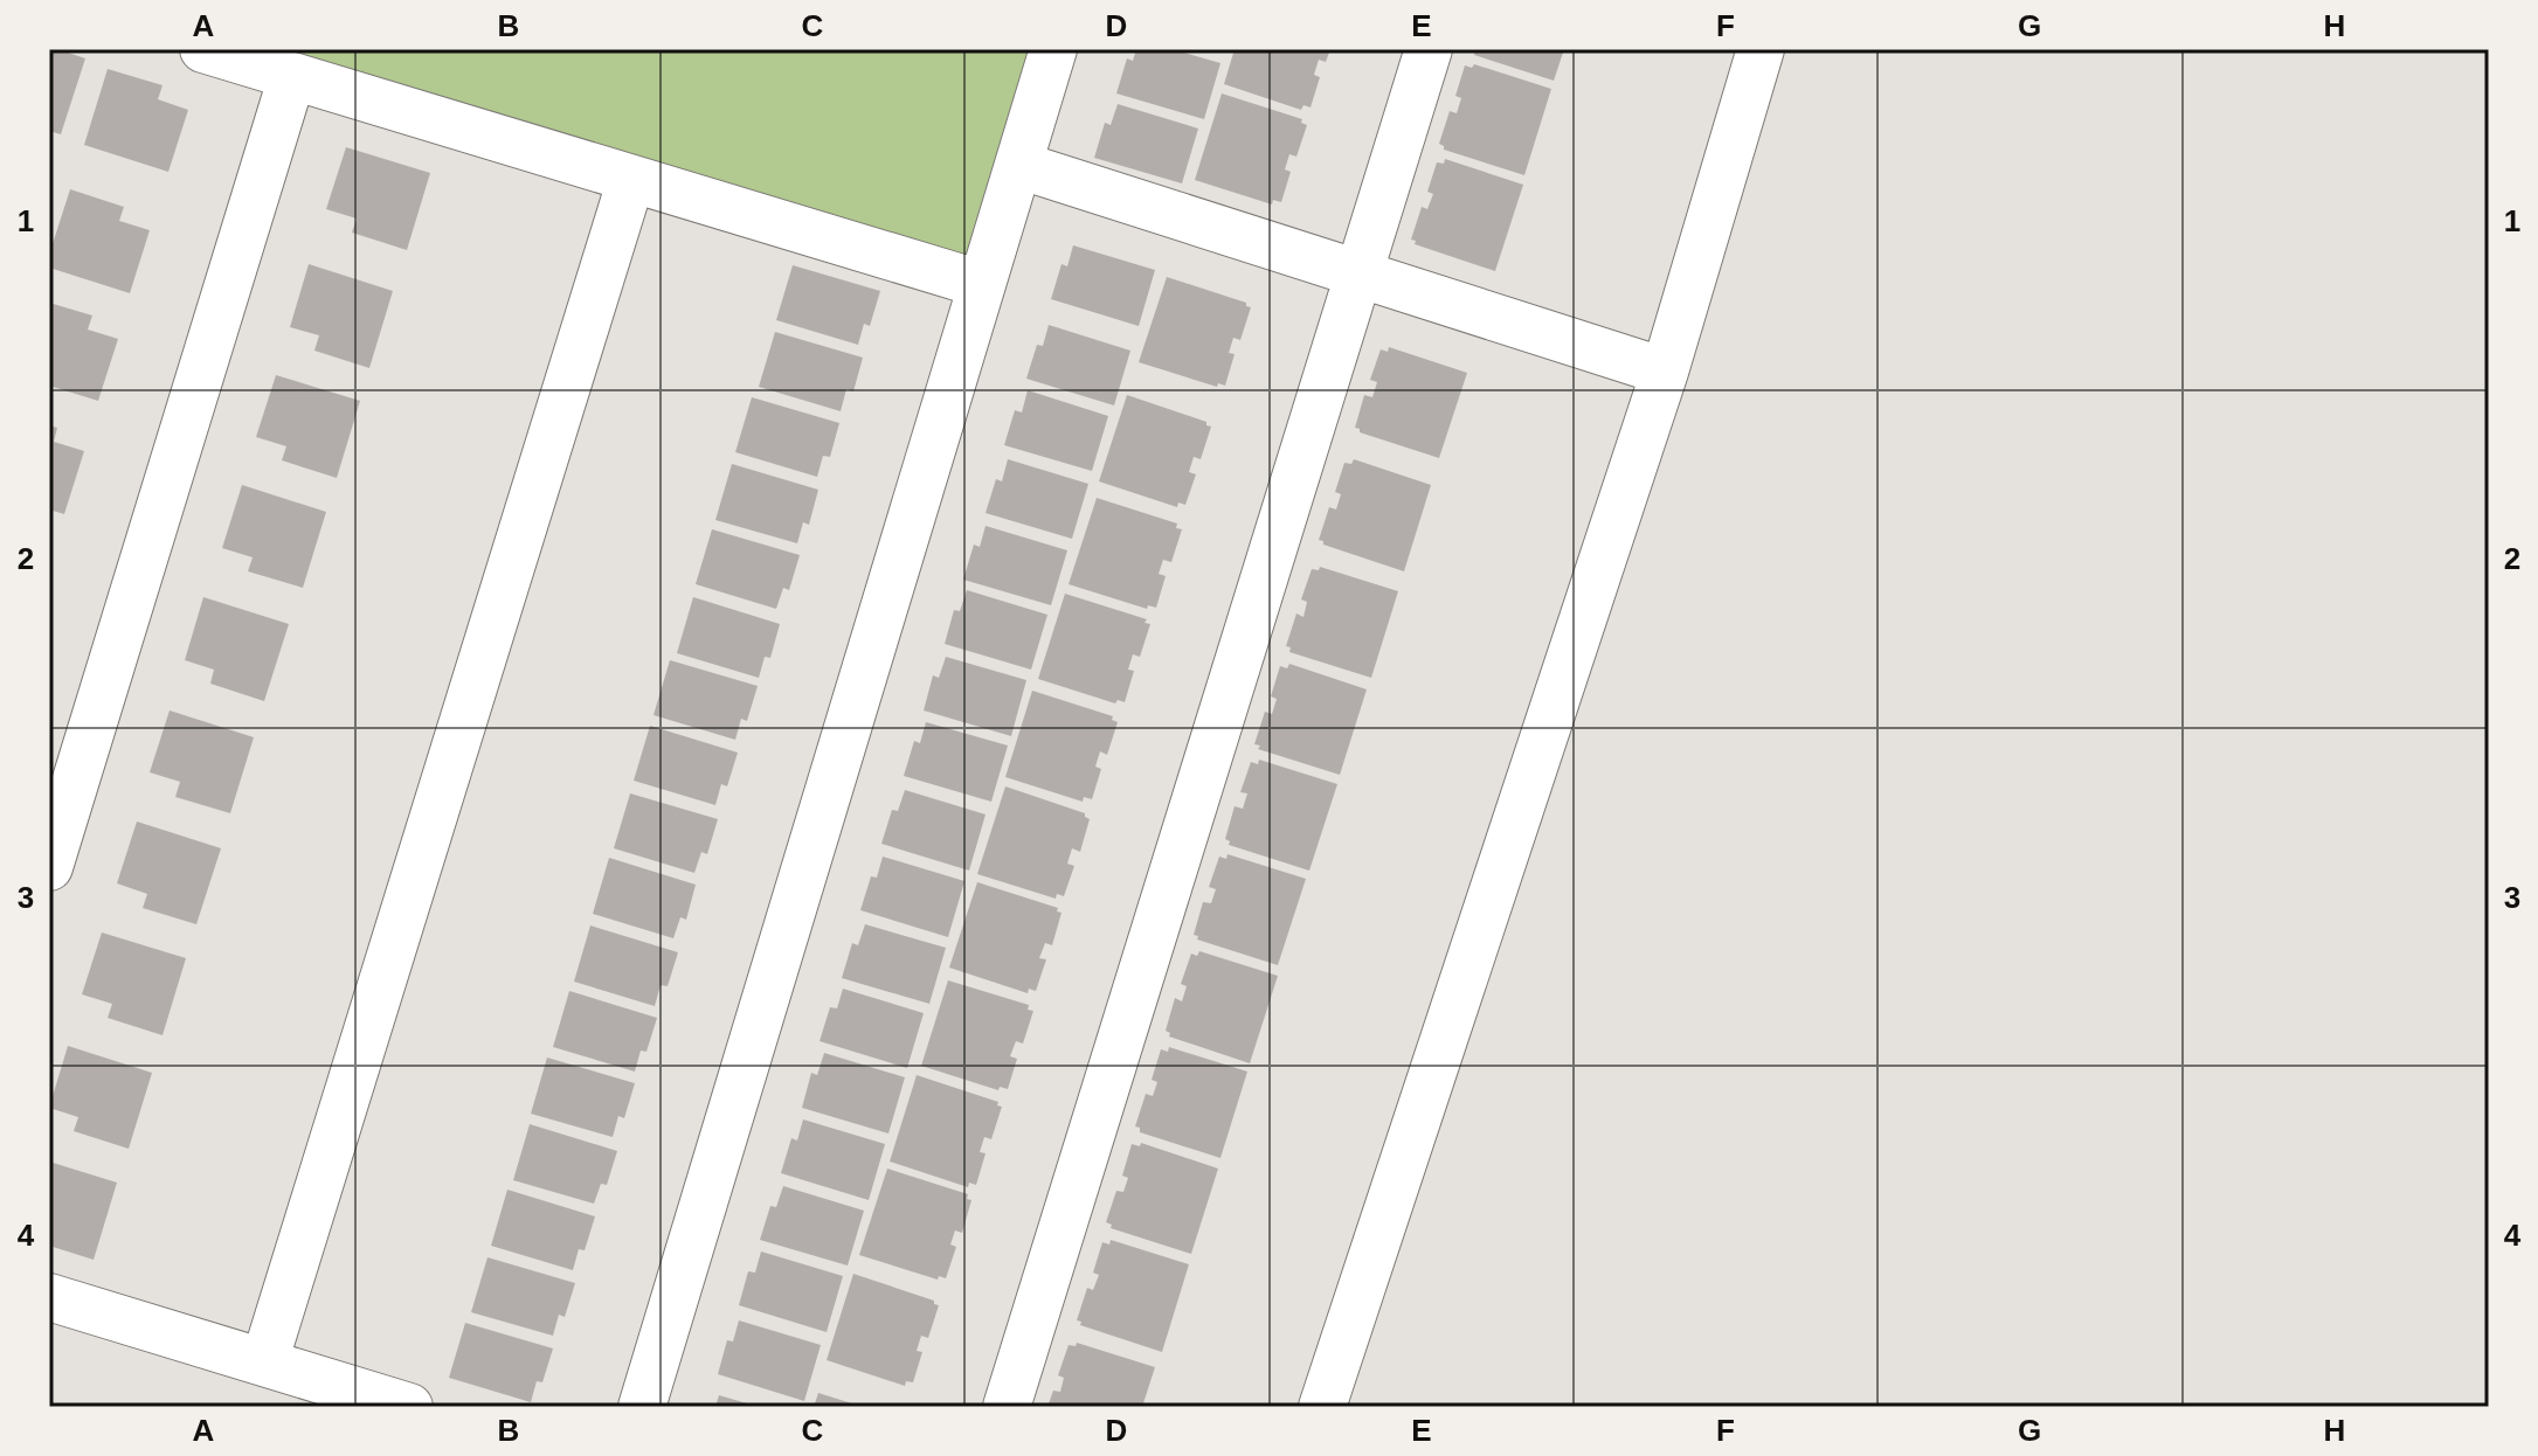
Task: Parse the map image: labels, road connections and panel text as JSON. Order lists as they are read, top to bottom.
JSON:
{
  "grid": {
    "columns": [
      "A",
      "B",
      "C",
      "D",
      "E",
      "F",
      "G",
      "H"
    ],
    "rows": [
      "1",
      "2",
      "3",
      "4"
    ]
  }
}
